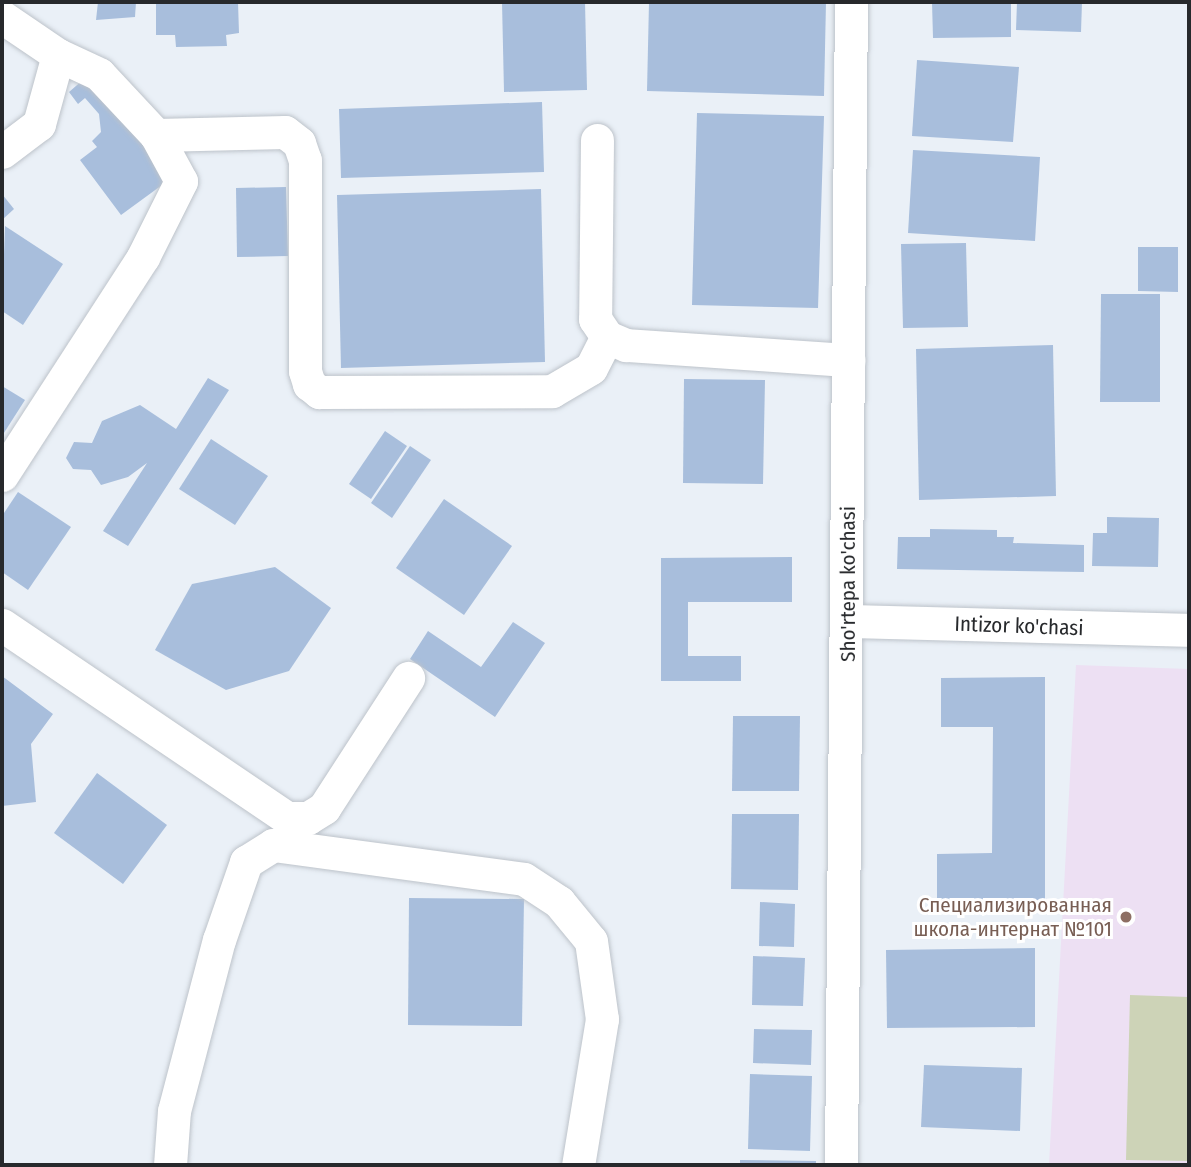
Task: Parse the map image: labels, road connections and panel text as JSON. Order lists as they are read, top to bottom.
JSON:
{
  "streets": {
    "street": ["Sho'rtepa ko'chasi", "Intizor ko'chasi"]
  },
  "crossings": [
    ["Sho'rtepa ko'chasi", "Intizor ko'chasi"]
  ],
  "places": ["Специализированная школа-интернат №101"]
}
